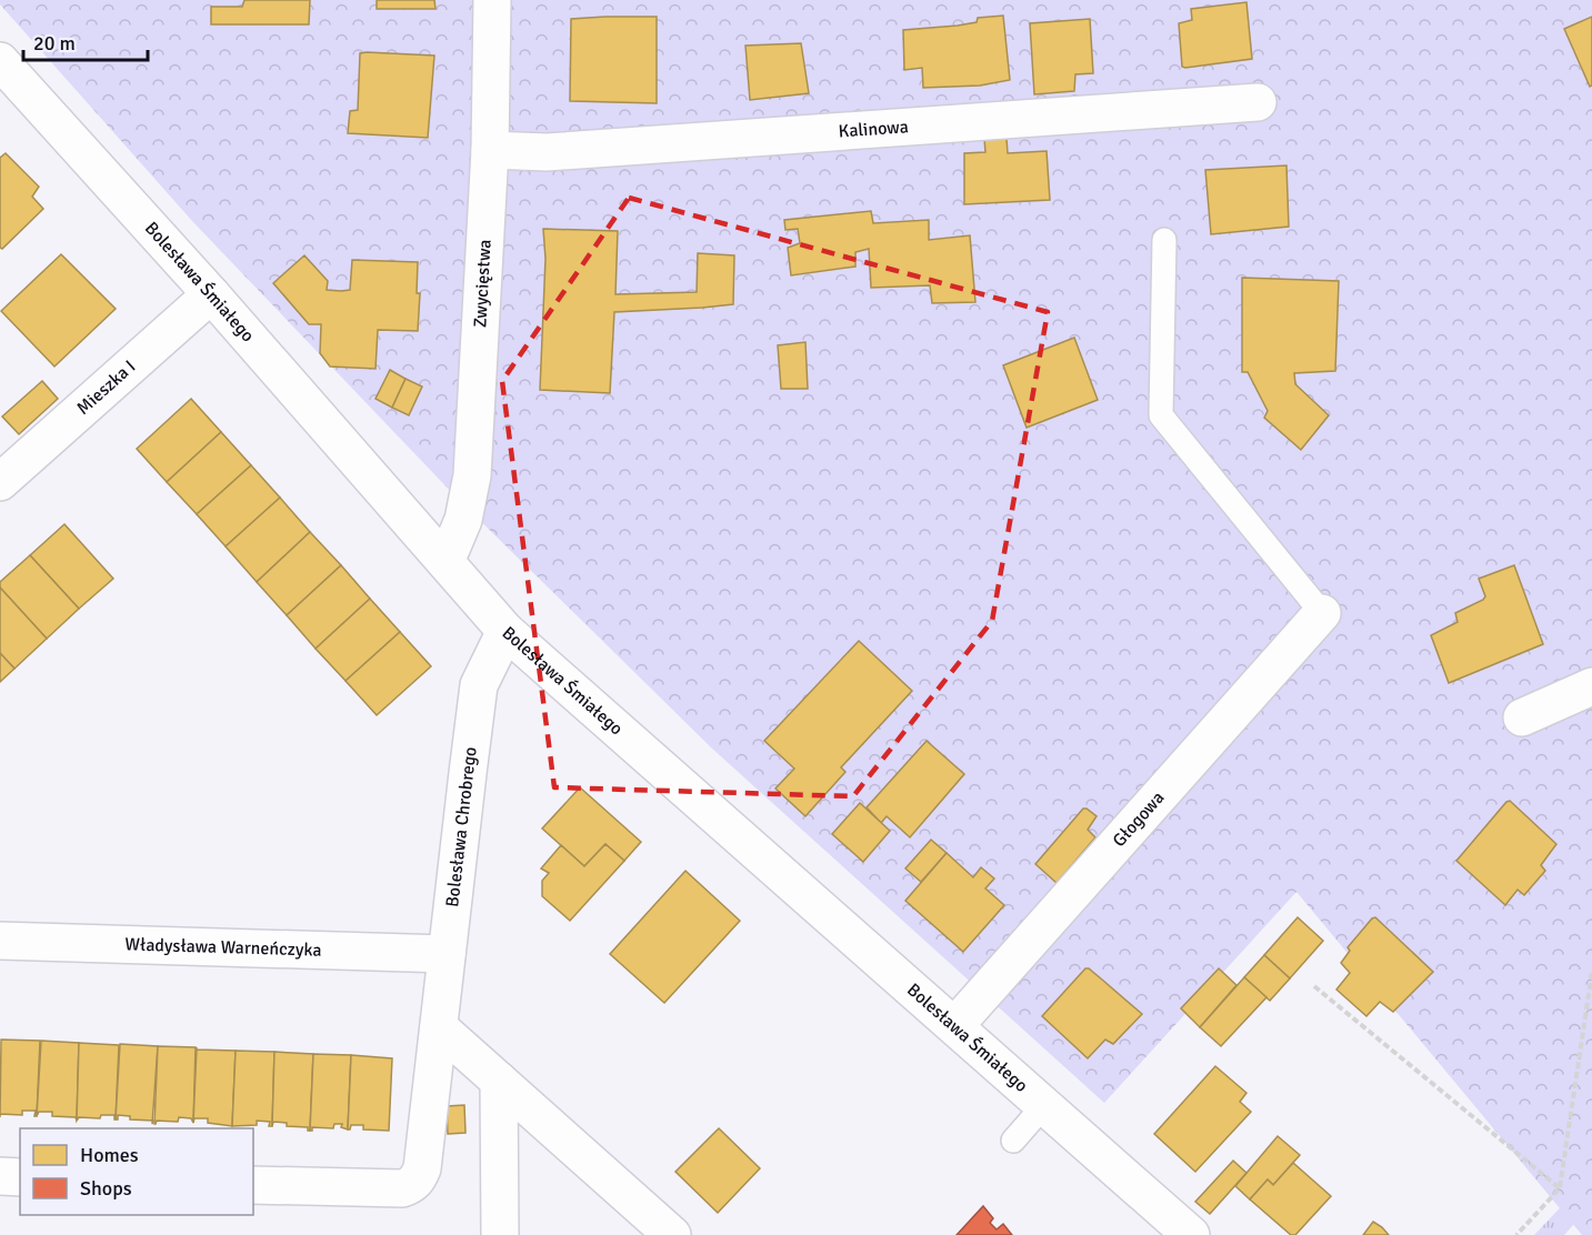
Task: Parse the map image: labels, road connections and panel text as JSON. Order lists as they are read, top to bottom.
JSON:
{
  "streets": {
    "street": [
      "Kalinowa",
      "Bolesława Śmiałego",
      "Zwycięstwa",
      "Mieszka I",
      "Głogowa",
      "Bolesława Chrobrego",
      "Władysława Warneńczyka"
    ]
  },
  "crossings": [
    ["Kalinowa", "Zwycięstwa"],
    ["Bolesława Śmiałego", "Zwycięstwa"],
    ["Bolesława Śmiałego", "Mieszka I"],
    ["Bolesława Śmiałego", "Głogowa"],
    ["Bolesława Śmiałego", "Bolesława Chrobrego"],
    ["Bolesława Chrobrego", "Władysława Warneńczyka"]
  ],
  "legend": ["Homes", "Shops"],
  "scale_bar": "20 m"
}
